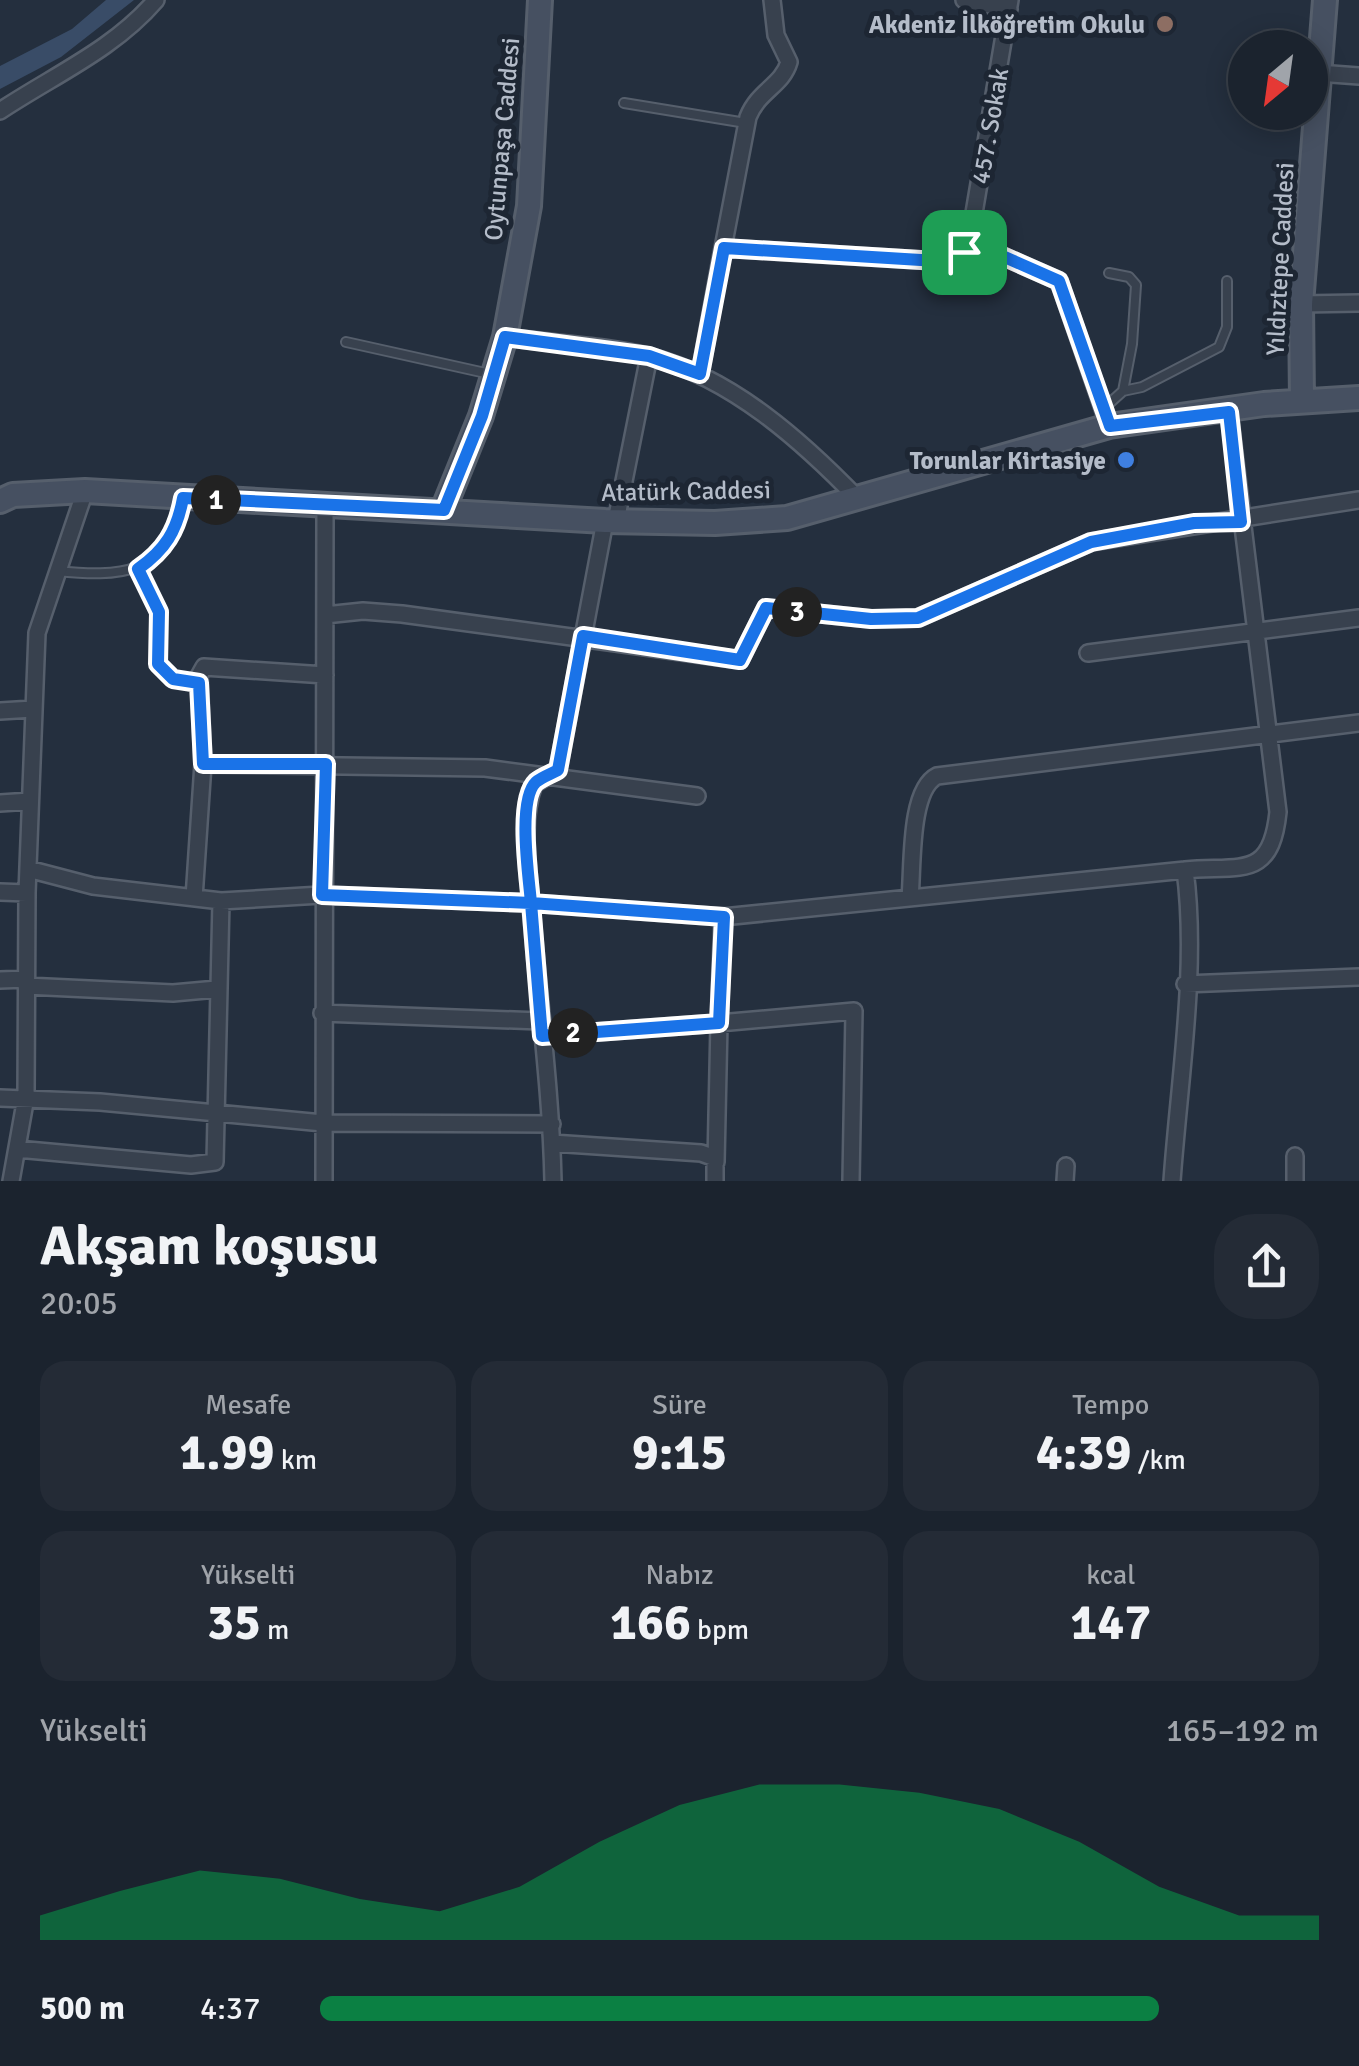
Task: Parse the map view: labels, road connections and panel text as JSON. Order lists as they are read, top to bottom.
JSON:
{
  "streets": {
    "main road": ["Oytunpaşa Caddesi", "Yıldıztepe Caddesi", "Atatürk Caddesi"],
    "street": ["457. Sokak"]
  },
  "crossings": [
    ["Oytunpaşa Caddesi", "Atatürk Caddesi"],
    ["Yıldıztepe Caddesi", "Atatürk Caddesi"]
  ],
  "places": ["Akdeniz İlköğretim Okulu", "Torunlar Kirtasiye"],
  "north": "bottom left",
  "page": {
    "pins": ["1", "3", "2"],
    "heading": ["Akşam koşusu", "20:05"],
    "stats": [
      ["Mesafe", "1.99 km"],
      ["Süre", "9:15"],
      ["Tempo", "4:39 /km"],
      ["Yükselti", "35 m"],
      ["Nabız", "166 bpm"],
      ["kcal", "147"]
    ],
    "chart": ["Yükselti", "165–192 m"],
    "list": [
      {
        "name": "500 m",
        "note": "4:37"
      }
    ]
  }
}
